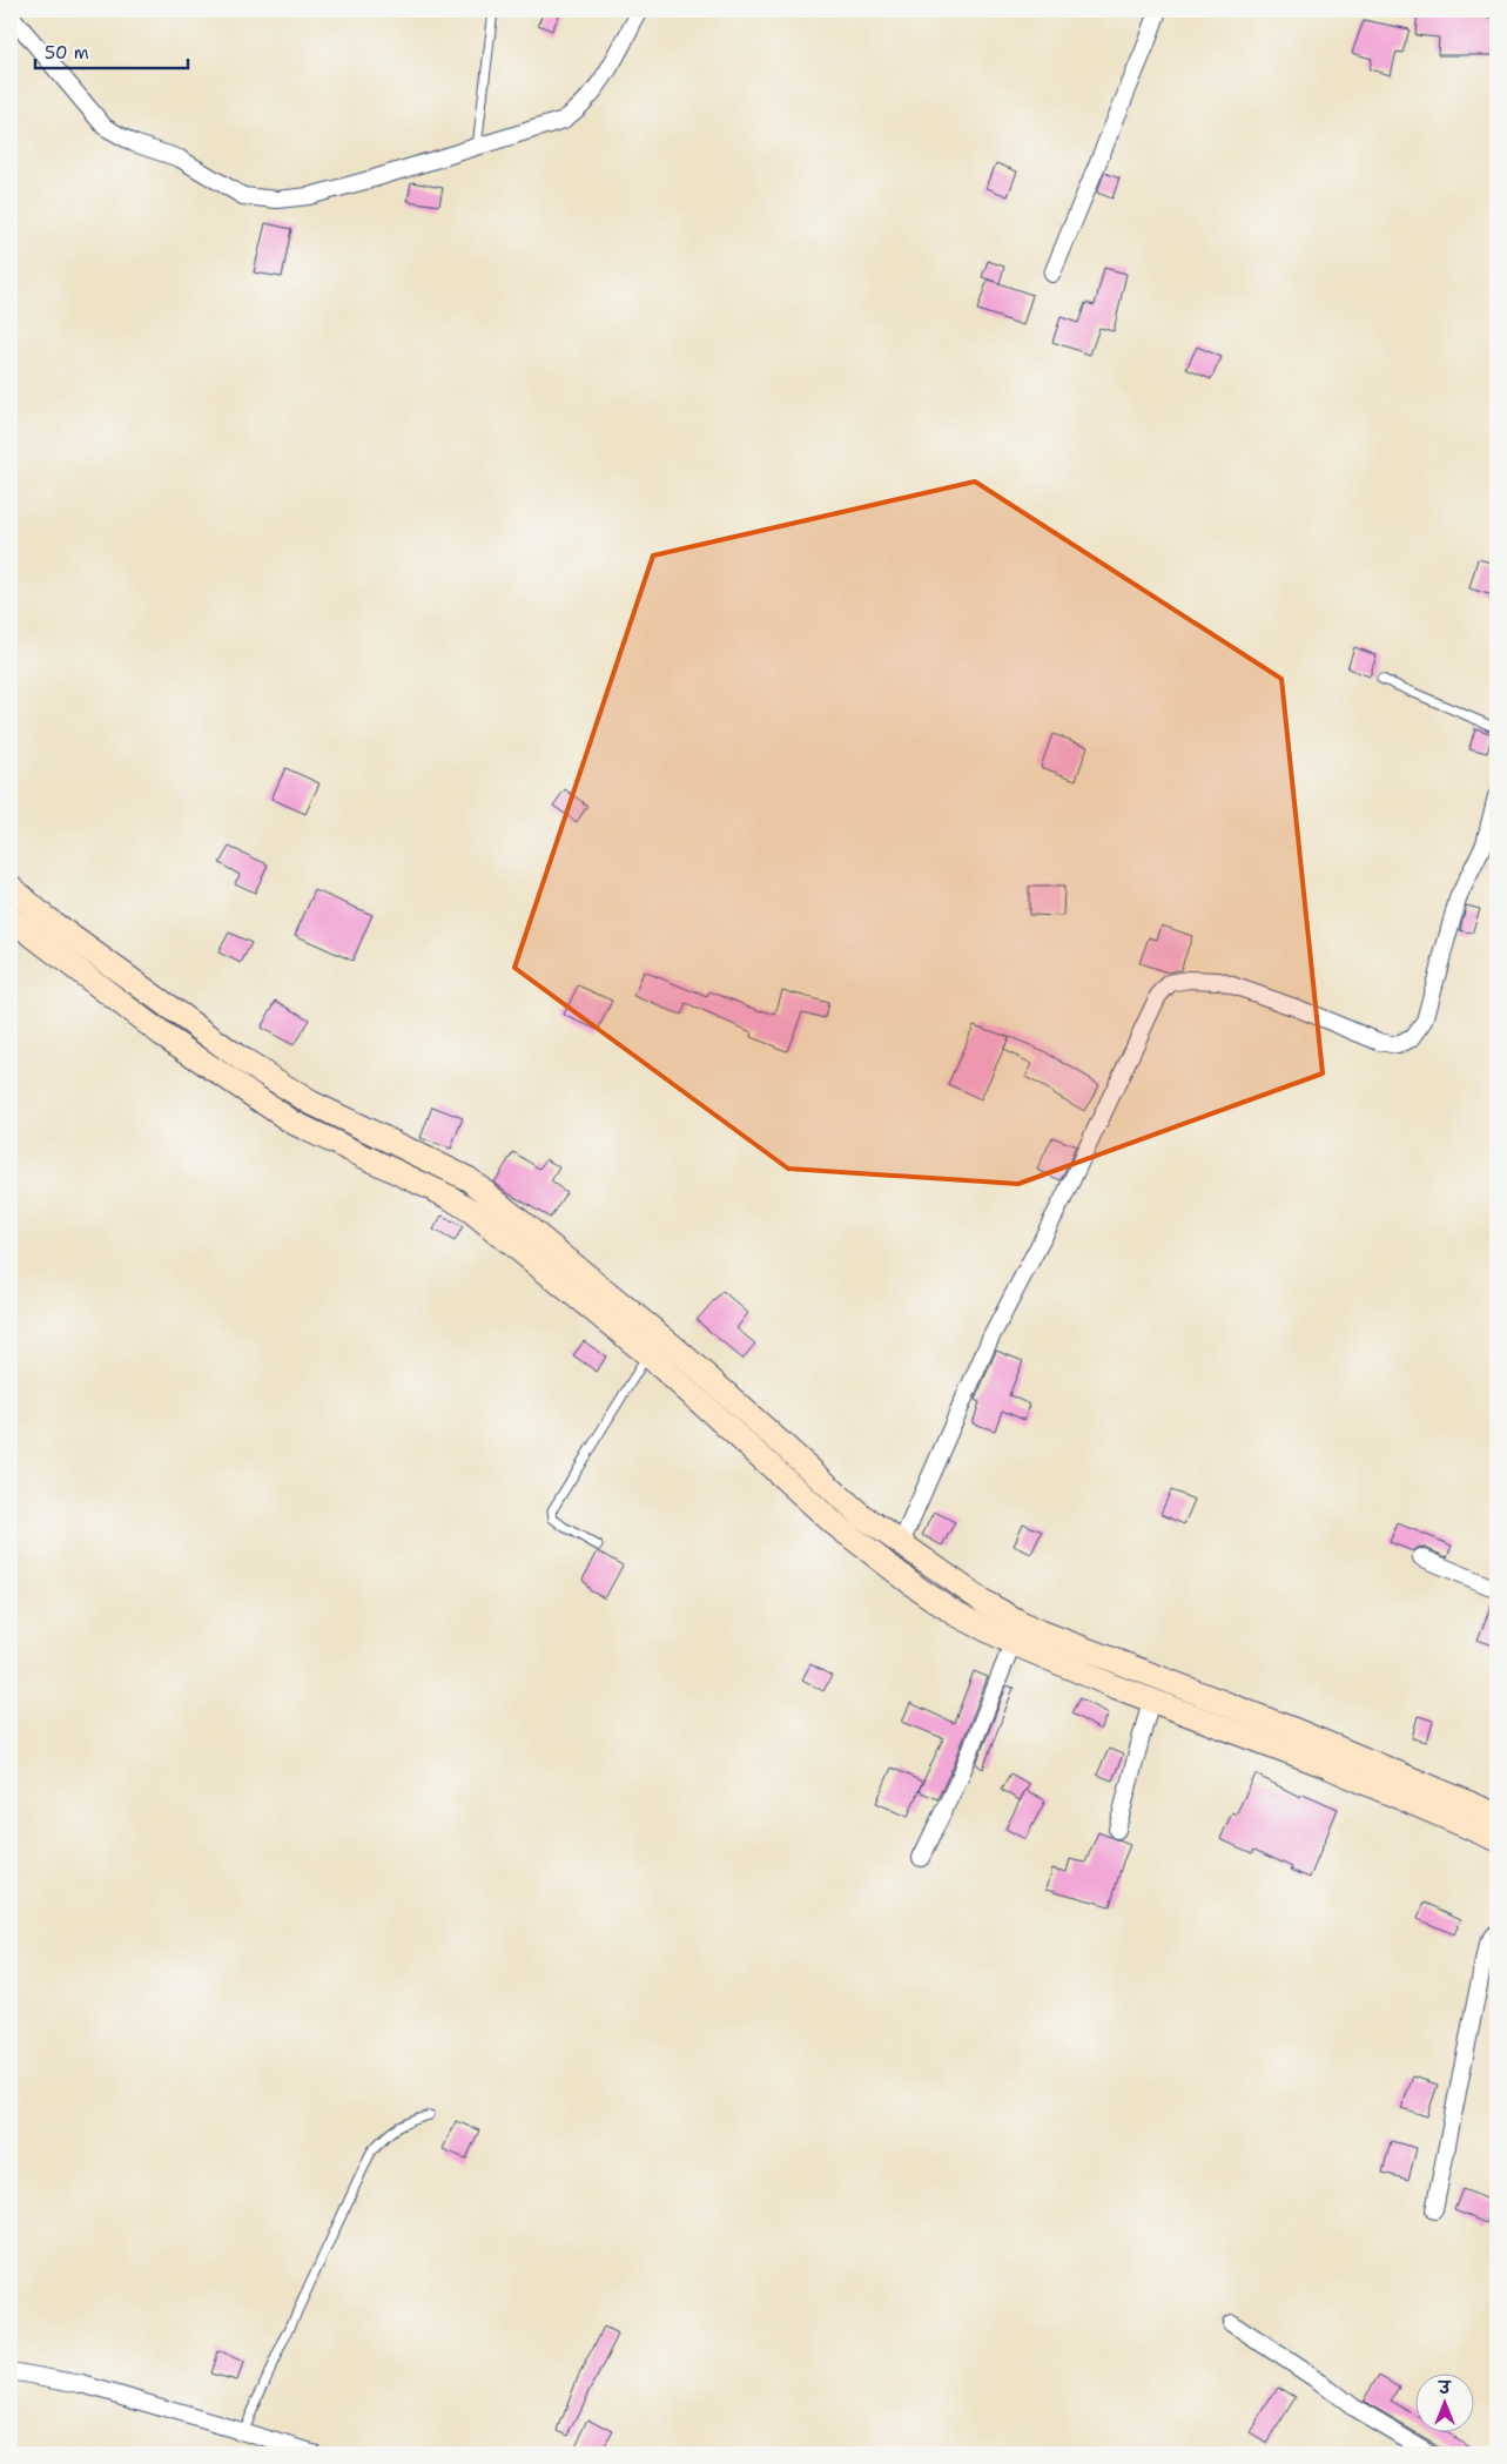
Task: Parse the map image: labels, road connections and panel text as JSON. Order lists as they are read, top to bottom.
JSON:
{
  "scale_bar": "50 m",
  "north": "top"
}
